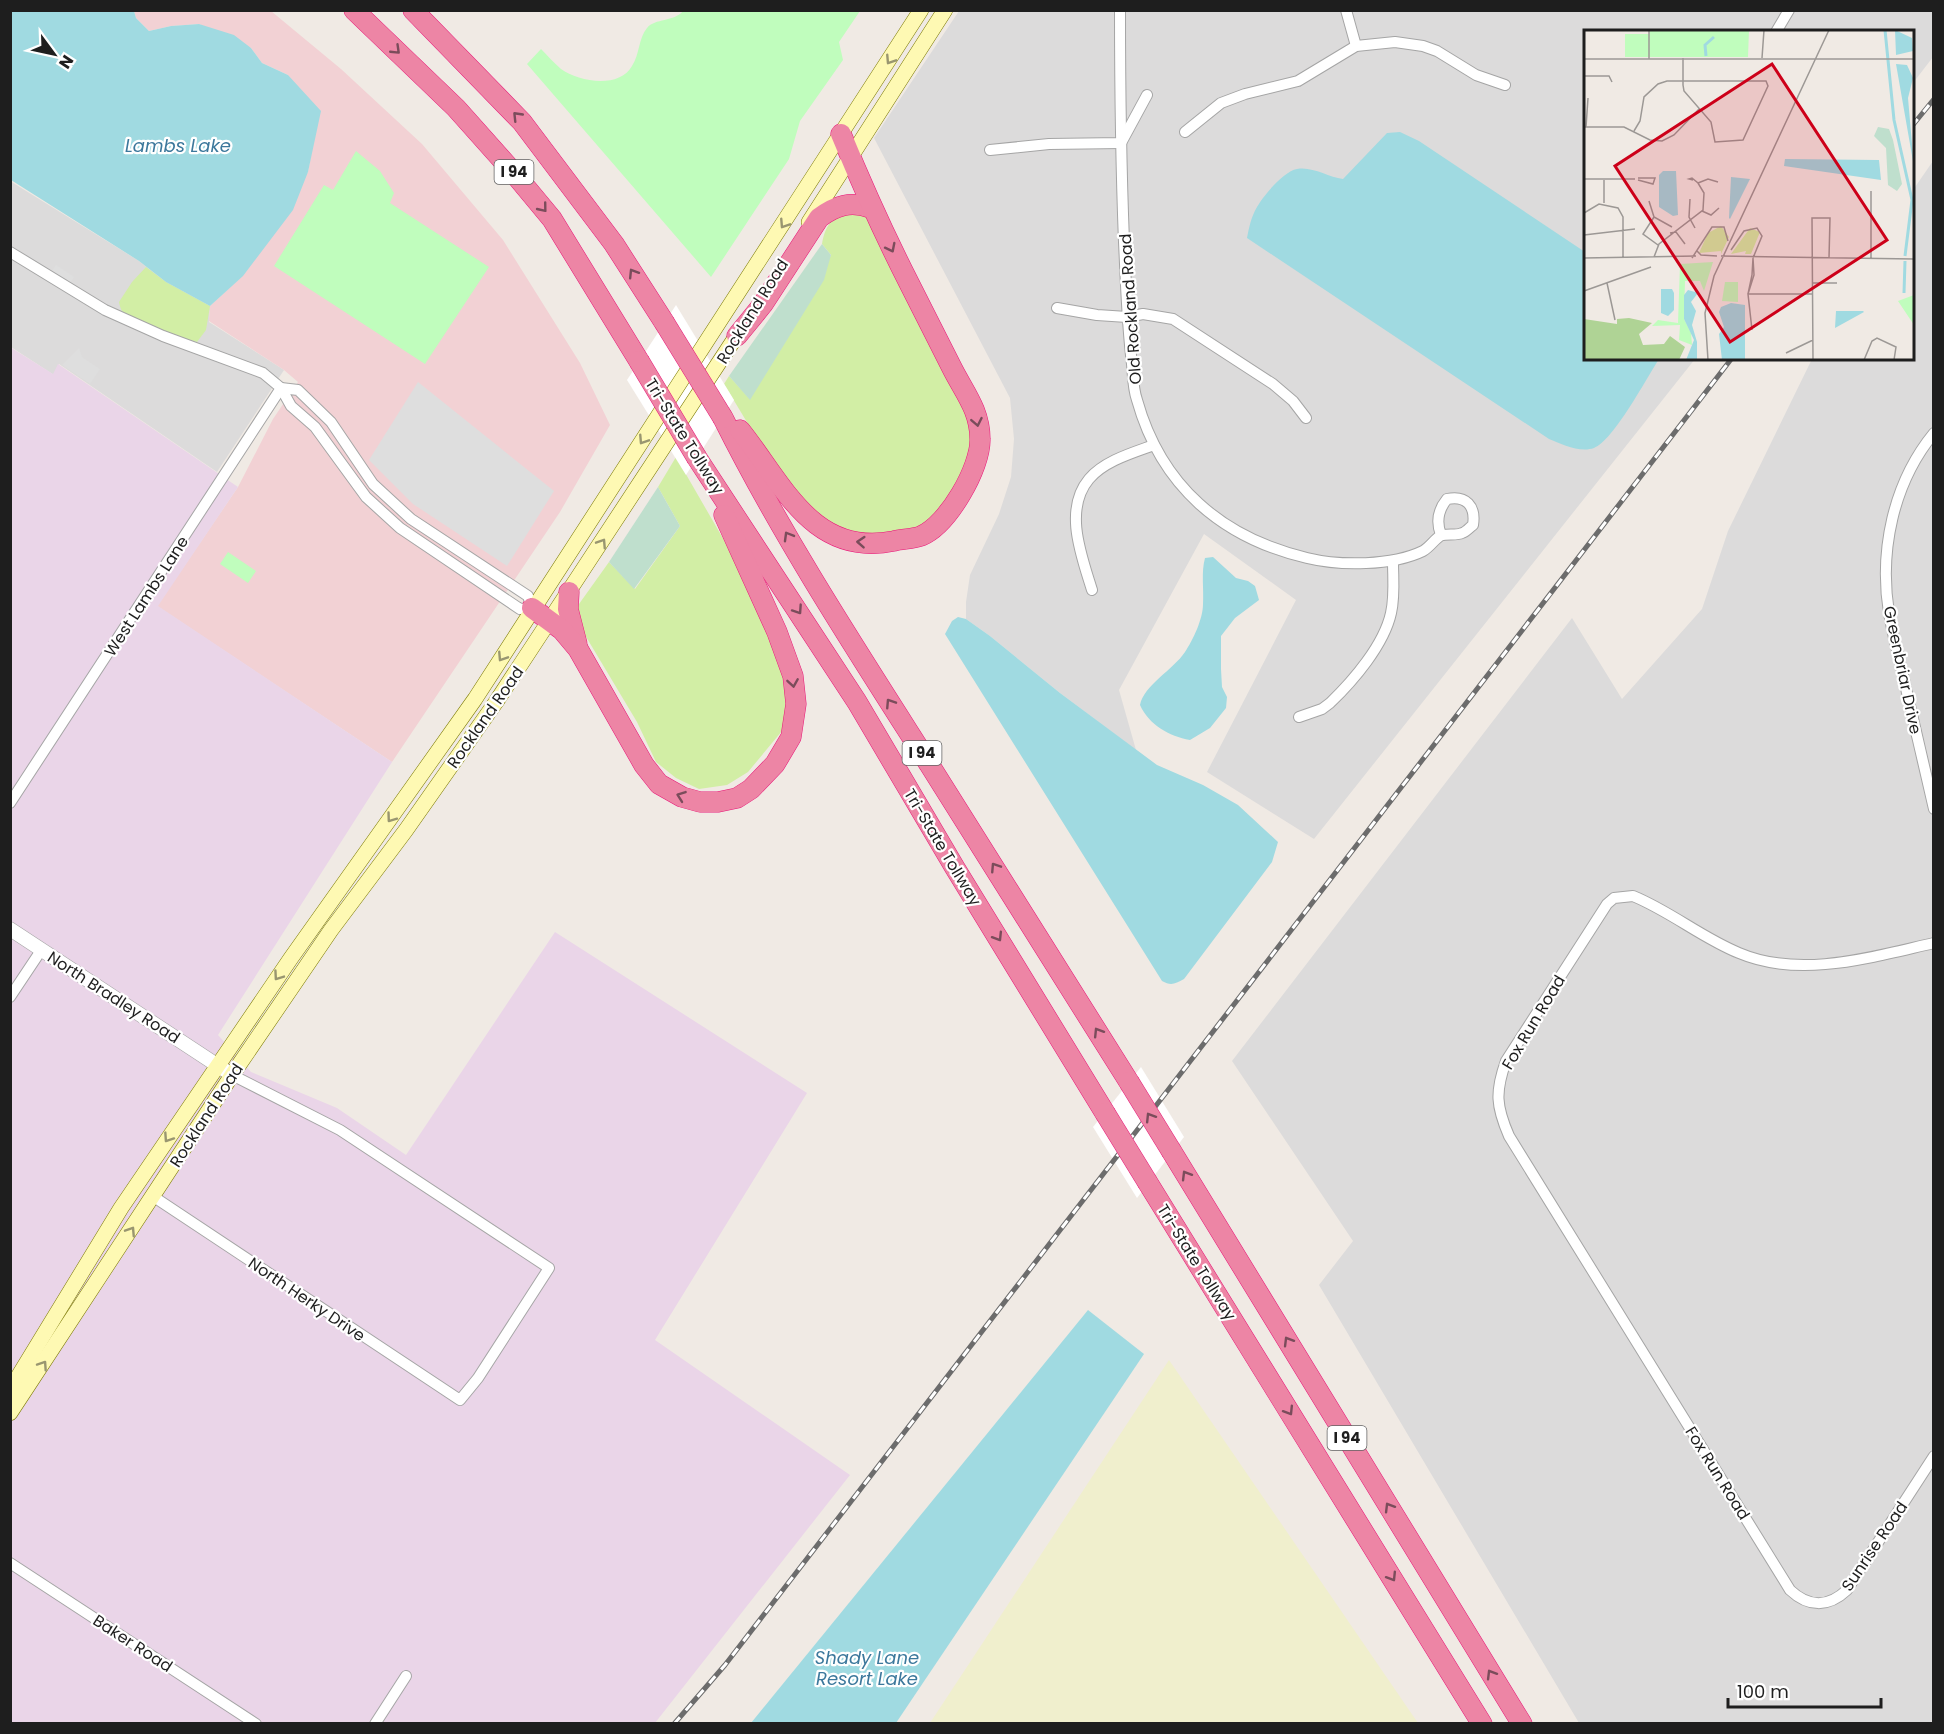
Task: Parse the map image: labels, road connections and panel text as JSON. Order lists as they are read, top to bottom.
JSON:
{
  "streets": {
    "highway": ["I 94", "Tri-State Tollway"],
    "main road": ["Rockland Road"],
    "street": [
      "Old Rockland Road",
      "West Lambs Lane",
      "Greenbriar Drive",
      "North Bradley Road",
      "Fox Run Road",
      "North Herky Drive",
      "Sunrise Road",
      "Baker Road"
    ]
  },
  "crossings": [
    ["Rockland Road", "North Bradley Road"],
    ["Rockland Road", "North Herky Drive"],
    ["North Bradley Road", "North Herky Drive"],
    ["Fox Run Road", "Sunrise Road"]
  ],
  "water": ["Lambs Lake", "Shady Lane Resort Lake"],
  "scale_bar": "100 m",
  "north": "bottom right"
}
